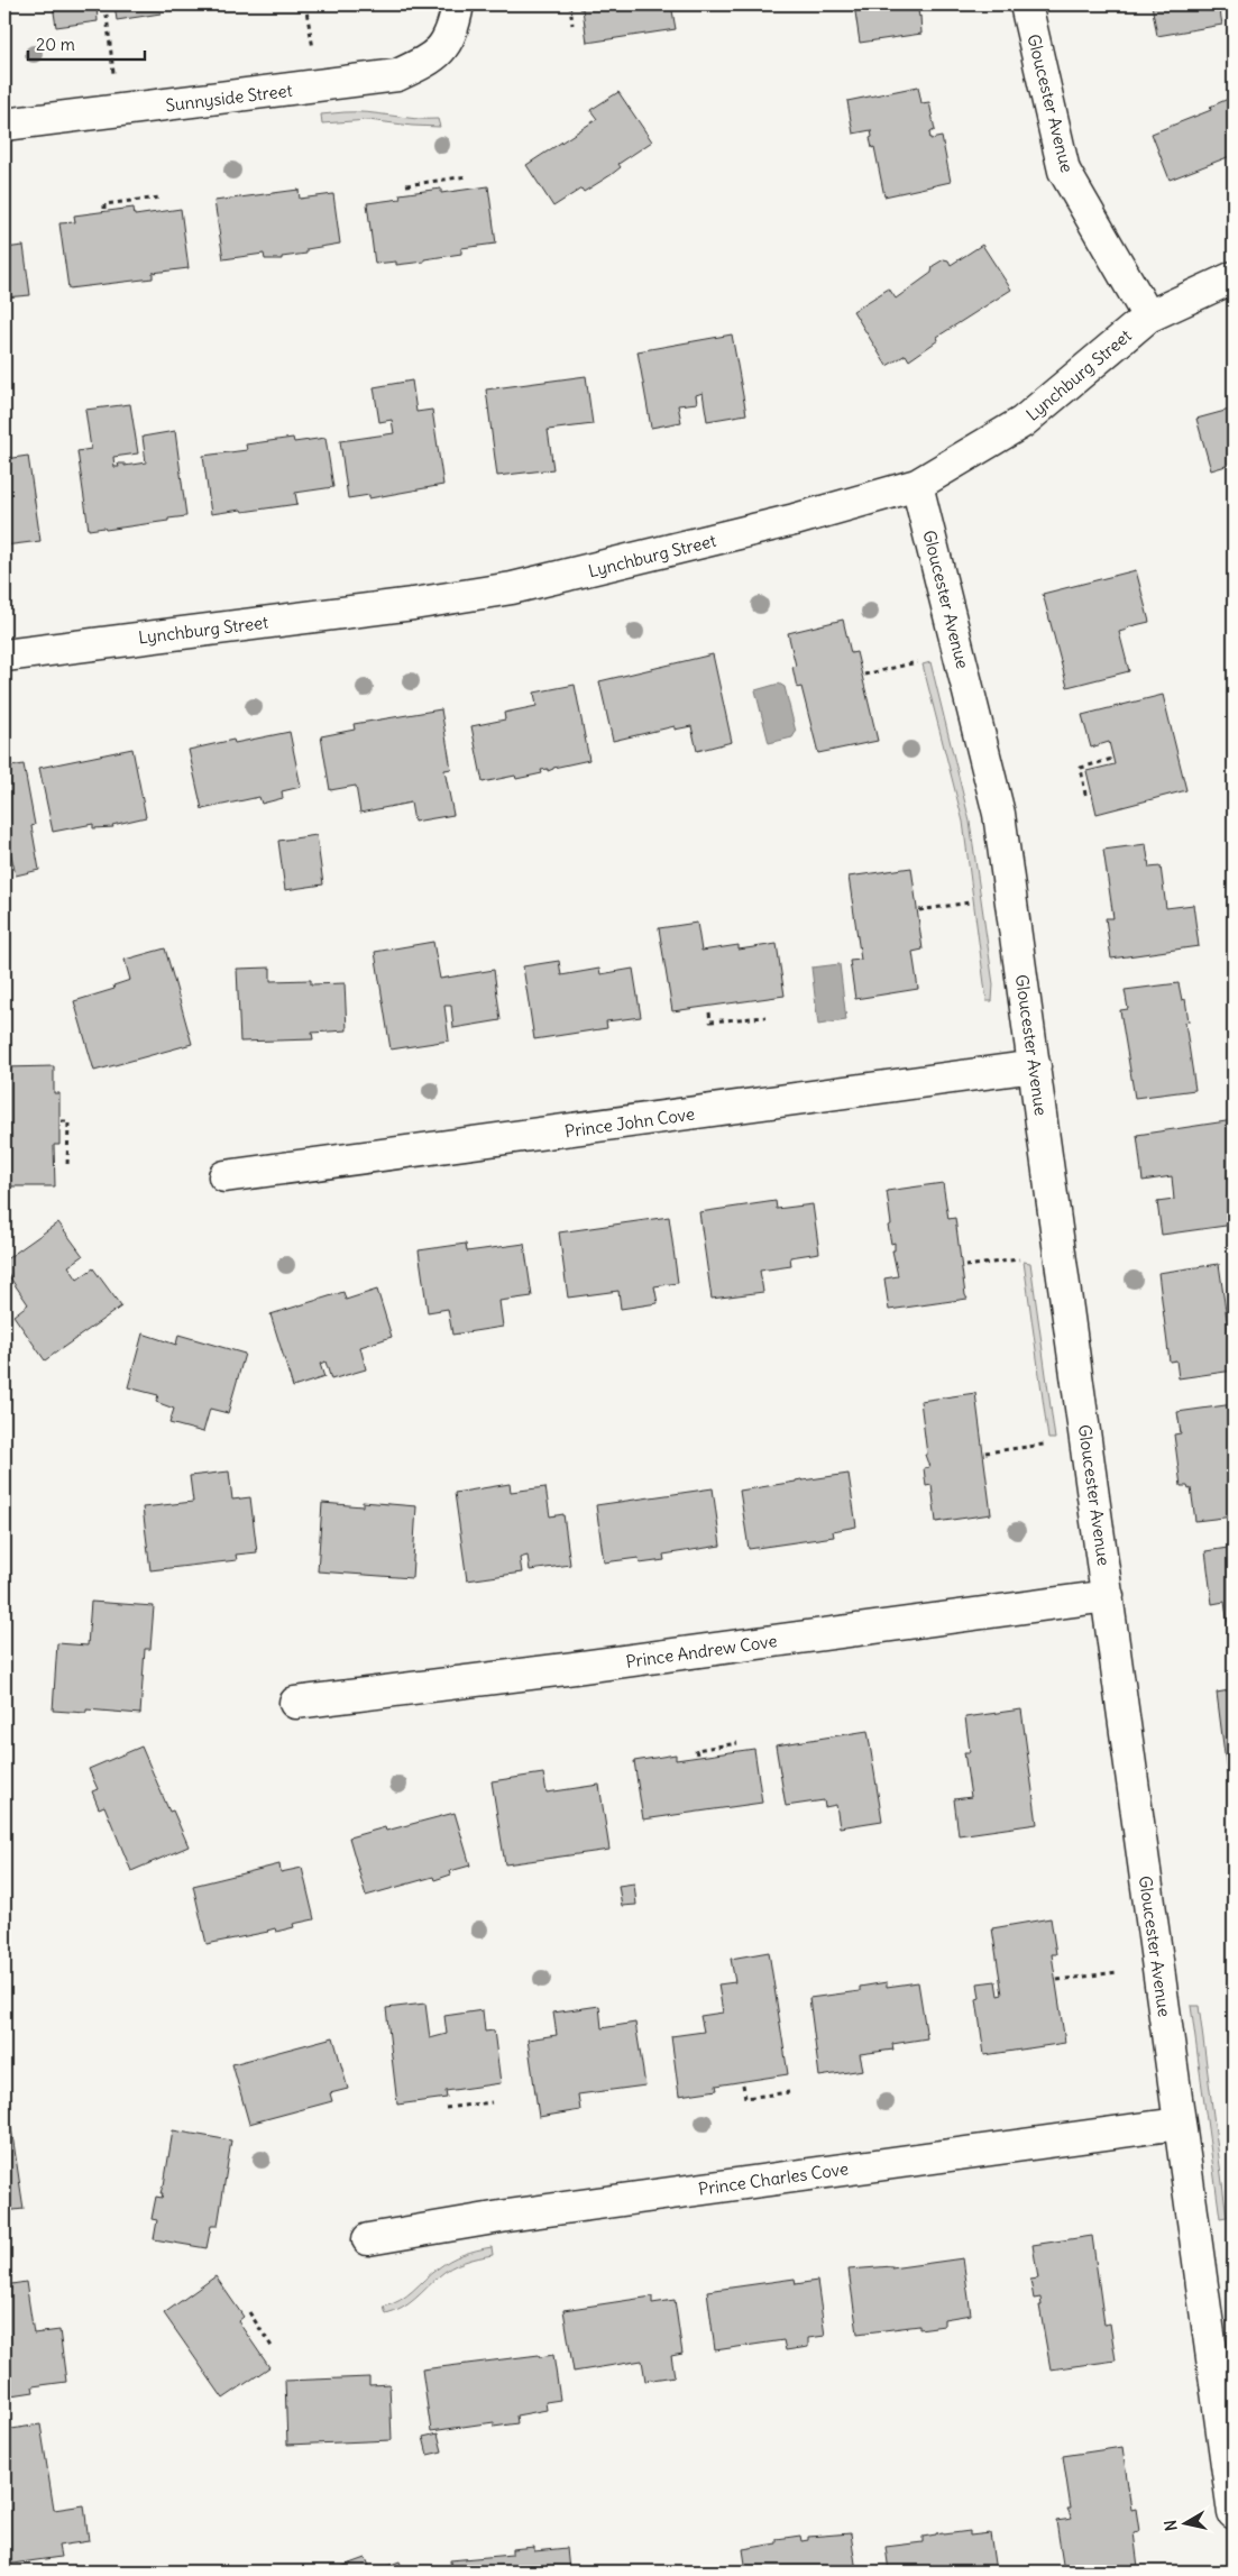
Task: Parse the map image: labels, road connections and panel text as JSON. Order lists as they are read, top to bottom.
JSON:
{
  "streets": {
    "street": [
      "Sunnyside Street",
      "Gloucester Avenue",
      "Lynchburg Street",
      "Prince John Cove",
      "Prince Andrew Cove",
      "Prince Charles Cove"
    ]
  },
  "crossings": [
    ["Gloucester Avenue", "Lynchburg Street"],
    ["Gloucester Avenue", "Prince John Cove"],
    ["Gloucester Avenue", "Prince Andrew Cove"],
    ["Gloucester Avenue", "Prince Charles Cove"]
  ],
  "scale_bar": "20 m",
  "north": "left"
}
